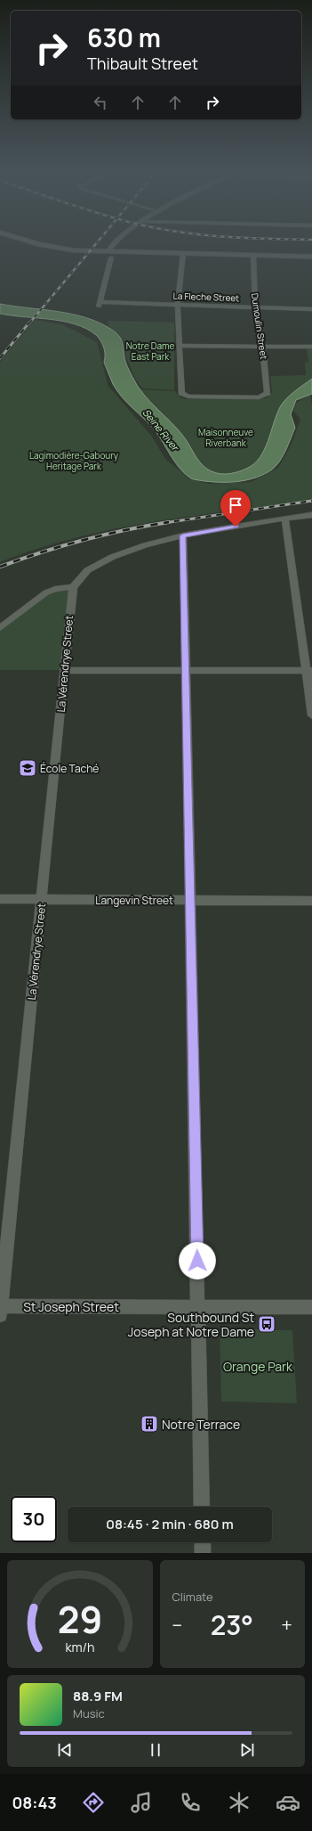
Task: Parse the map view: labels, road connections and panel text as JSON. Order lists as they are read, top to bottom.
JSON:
{
  "streets": {
    "street": [
      "La Fleche Street",
      "Dumoulin Street",
      "La Vérendrye Street",
      "Langevin Street",
      "St Joseph Street"
    ]
  },
  "crossings": [
    ["La Fleche Street", "Dumoulin Street"],
    ["La Vérendrye Street", "Langevin Street"],
    ["La Vérendrye Street", "St Joseph Street"]
  ],
  "water": ["Seine River"],
  "parks": [
    "Notre Dame East Park",
    "Maisonneuve Riverbank",
    "Lagimodière-Gaboury Heritage Park",
    "Orange Park"
  ],
  "places": {
    "school or university": ["École Taché"],
    "bus stop": ["Southbound St Joseph at Notre Dame"],
    "building": ["Notre Terrace"]
  },
  "page": {
    "turn": ["630 m", "Thibault Street"],
    "limit": "30",
    "trip": "08:45 · 2 min · 680 m",
    "tile": "Climate",
    "heat": ["−", "23°", "+"],
    "song": ["88.9 FM", "Music"],
    "tabs": "08:43",
    "gauge": ["29", "km/h"]
  }
}
